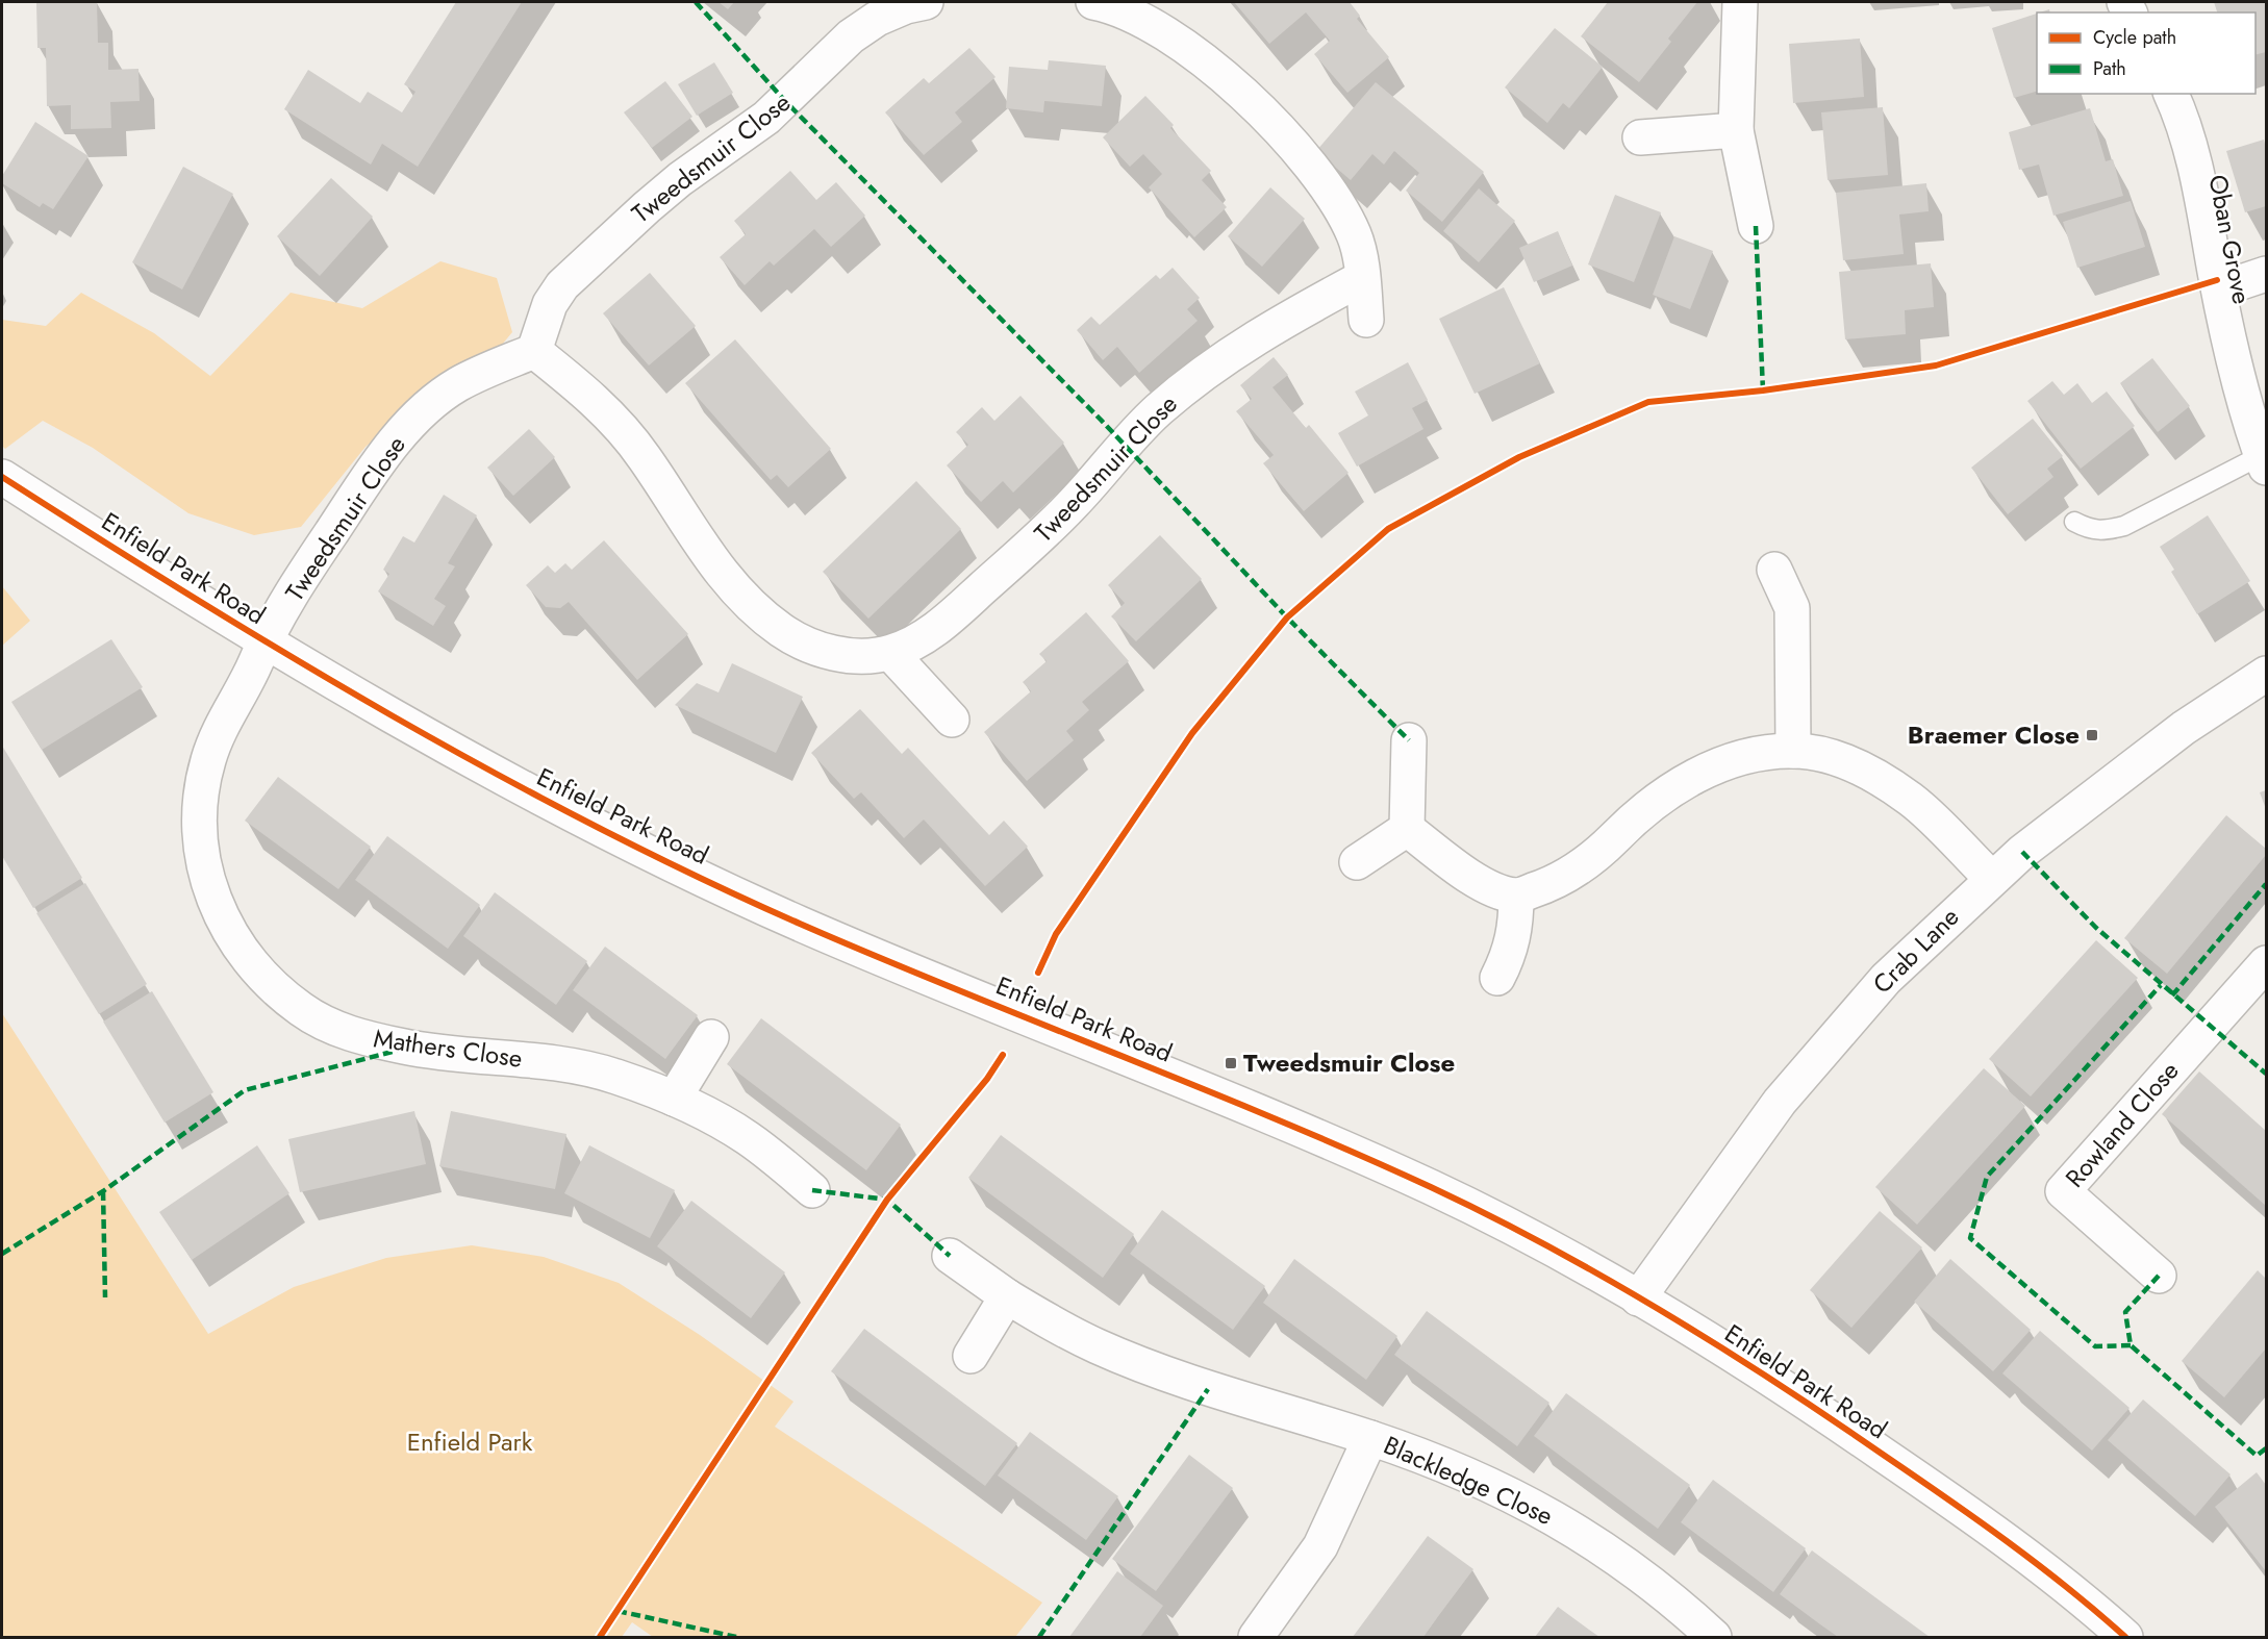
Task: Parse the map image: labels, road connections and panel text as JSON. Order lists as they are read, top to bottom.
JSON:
{
  "streets": {
    "street": [
      "Tweedsmuir Close",
      "Oban Grove",
      "Enfield Park Road",
      "Crab Lane",
      "Mathers Close",
      "Rowland Close",
      "Blackledge Close"
    ]
  },
  "crossings": [
    ["Tweedsmuir Close", "Enfield Park Road"],
    ["Tweedsmuir Close", "Mathers Close"],
    ["Enfield Park Road", "Crab Lane"],
    ["Enfield Park Road", "Mathers Close"]
  ],
  "parks": ["Enfield Park"],
  "places": {
    "transit": ["Braemer Close", "Tweedsmuir Close"]
  },
  "legend": ["Cycle path", "Path"]
}
